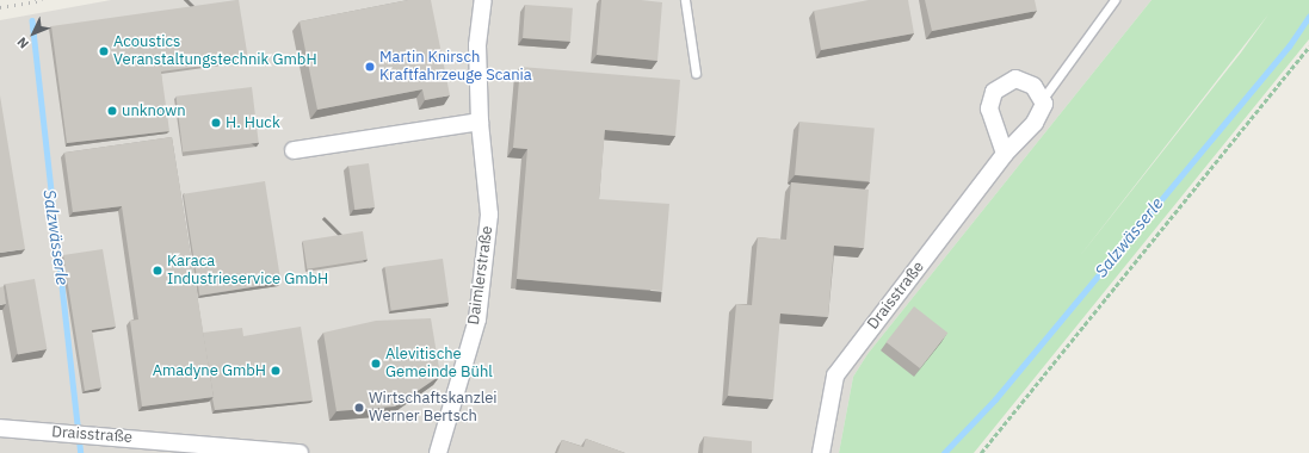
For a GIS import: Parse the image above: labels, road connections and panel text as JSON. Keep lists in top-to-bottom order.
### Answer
{
  "streets": {
    "street": ["Daimlerstraße", "Draisstraße"]
  },
  "water": ["Salzwässerle"],
  "places": [
    "Acoustics Veranstaltungstechnik GmbH",
    "Martin Knirsch Kraftfahrzeuge Scania",
    "unknown",
    "H. Huck",
    "Karaca Industrieservice GmbH",
    "Alevitische Gemeinde Bühl",
    "Amadyne GmbH",
    "Wirtschaftskanzlei Werner Bertsch"
  ],
  "north": "bottom left"
}
